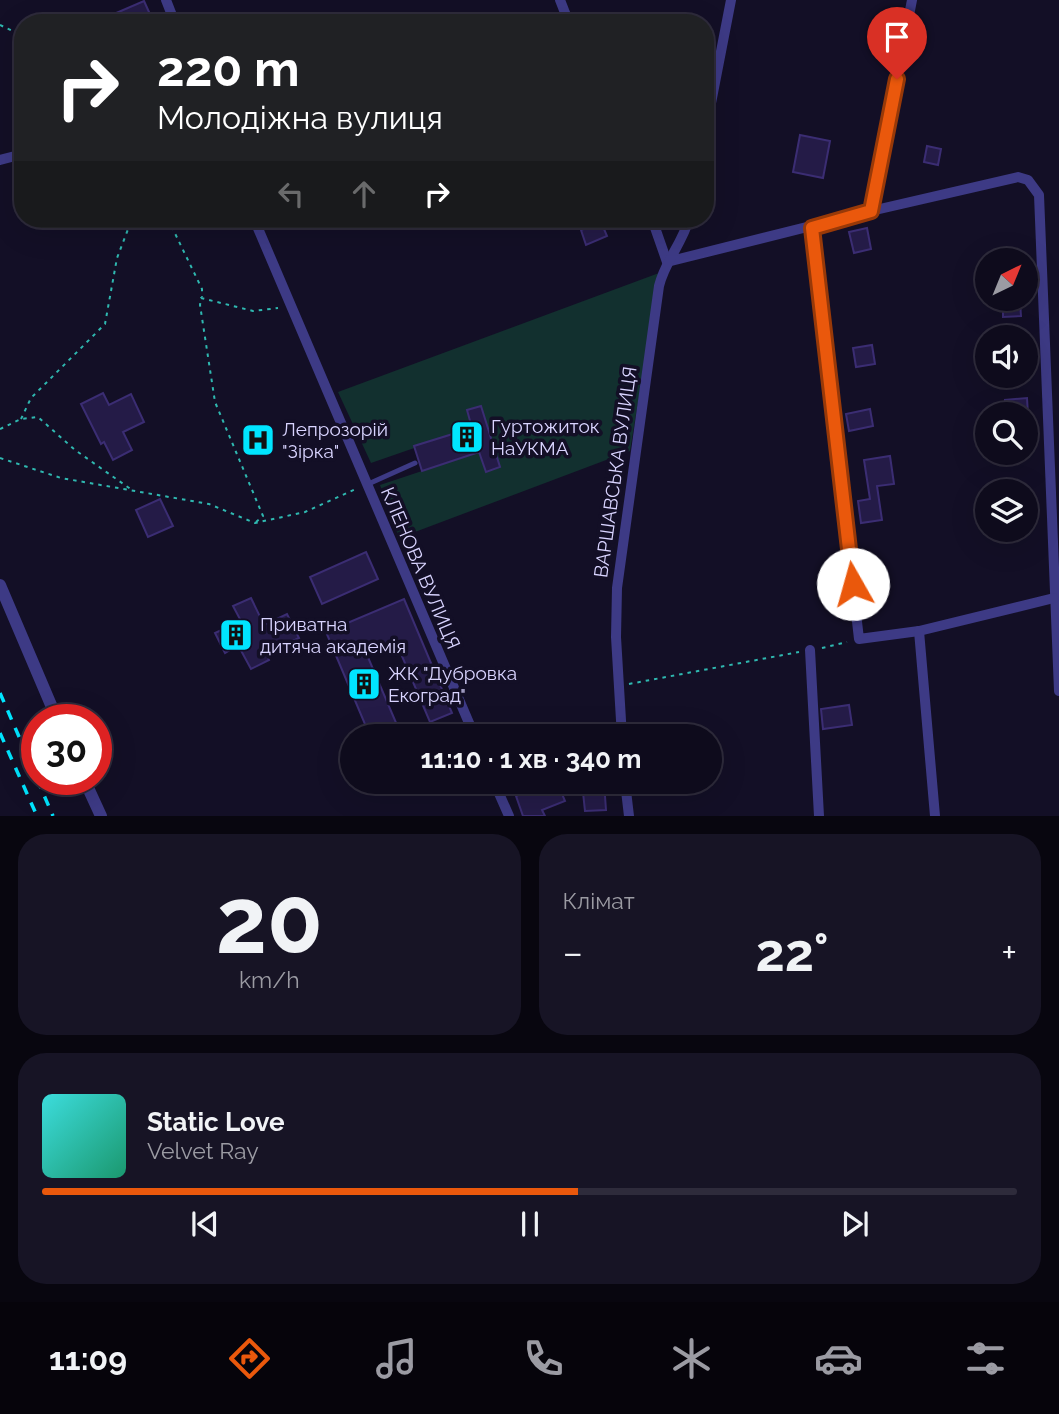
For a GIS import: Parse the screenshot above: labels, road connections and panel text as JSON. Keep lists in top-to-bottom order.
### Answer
{
  "streets": {
    "street": ["ВАРШАВСЬКА ВУЛИЦЯ", "КЛЕНОВА ВУЛИЦЯ"]
  },
  "places": {
    "building": ["Гуртожиток НаУКМА", "Приватна дитяча академiя", "ЖК \"Дубровка Екоград\""],
    "hospital": ["Лепрозорій \"Зірка\""]
  },
  "north": "top right",
  "page": {
    "turn": ["220 m", "Молодіжна вулиця"],
    "limit": "30",
    "trip": "11:10 · 1 хв · 340 m",
    "tile": [
      ["20", "km/h"],
      "Клімат"
    ],
    "heat": ["−", "22°", "+"],
    "song": ["Static Love", "Velvet Ray"],
    "tabs": "11:09"
  }
}
